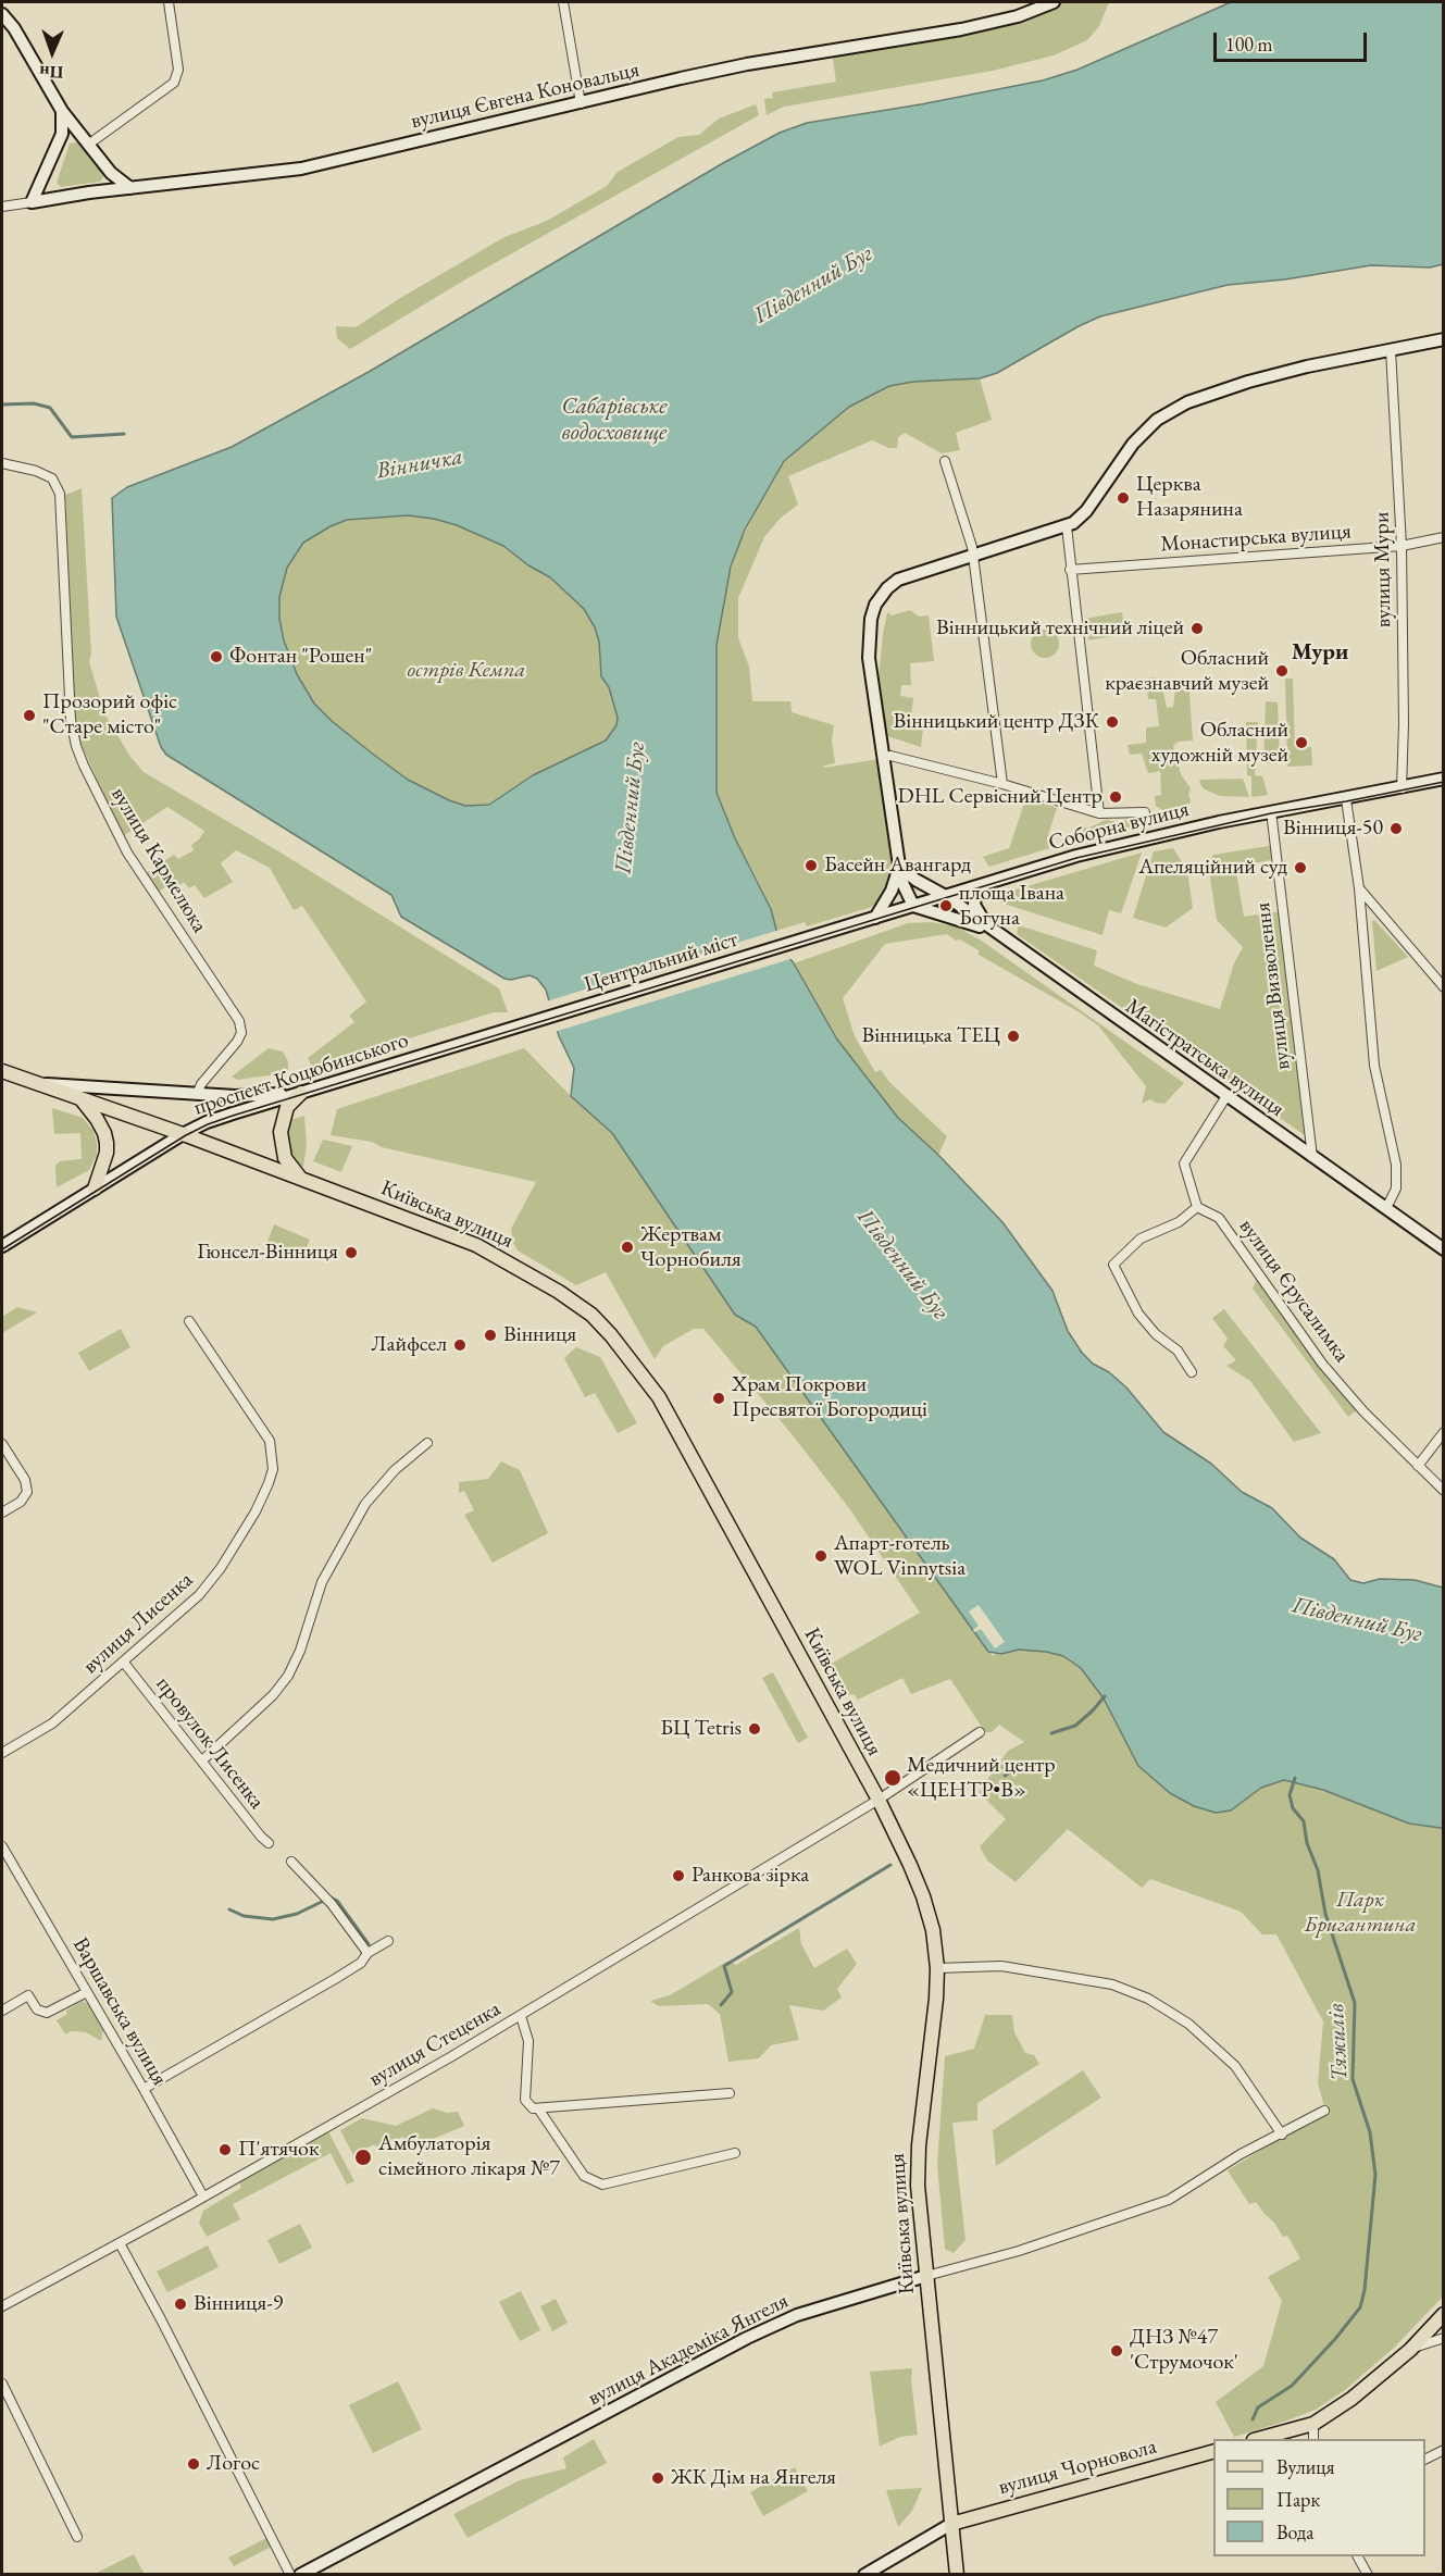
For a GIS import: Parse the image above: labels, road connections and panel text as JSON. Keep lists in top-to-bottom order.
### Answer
{
  "streets": {
    "main road": ["Київська вулиця", "вулиця Чорновола"],
    "street": [
      "вулиця Євгена Коновальця",
      "Монастирська вулиця",
      "вулиця Мури",
      "Соборна вулиця",
      "вулиця Кармелюка",
      "Центральний міст",
      "вулиця Визволення",
      "Магістратська вулиця",
      "проспект Коцюбинського",
      "вулиця Єрусалимка",
      "вулиця Лисенка",
      "провулок Лисенка",
      "Варшавська вулиця",
      "вулиця Стеценка",
      "вулиця Академіка Янгеля"
    ]
  },
  "crossings": [
    ["Монастирська вулиця", "вулиця Мури"],
    ["вулиця Мури", "Соборна вулиця"],
    ["Соборна вулиця", "Центральний міст"],
    ["Соборна вулиця", "вулиця Визволення"],
    ["Соборна вулиця", "Магістратська вулиця"],
    ["Центральний міст", "проспект Коцюбинського"],
    ["вулиця Визволення", "Магістратська вулиця"],
    ["проспект Коцюбинського", "Київська вулиця"],
    ["Київська вулиця", "вулиця Стеценка"],
    ["Київська вулиця", "вулиця Академіка Янгеля"],
    ["Київська вулиця", "вулиця Чорновола"],
    ["вулиця Лисенка", "провулок Лисенка"],
    ["Варшавська вулиця", "вулиця Стеценка"]
  ],
  "districts": ["Мури"],
  "water": [
    "Південний Буг",
    "Сабарівське водосховище",
    "Вінничка",
    "Тяжилів"
  ],
  "parks": ["острів Кемпа", "Парк Бригантина"],
  "places": [
    "Церква Назарянина",
    "Вінницький технічний ліцей",
    "Фонтан \"Рошен\"",
    "Обласний краєзнавчий музей",
    "Прозорий офіс \"Старе місто\"",
    "Вінницький центр ДЗК",
    "Обласний художній музей",
    "DHL Сервісний Центр",
    "Вінниця-50",
    "Басейн Авангард",
    "Апеляційний суд",
    "площа Івана Богуна",
    "Вінницька ТЕЦ",
    "Жертвам Чорнобиля",
    "Гюнсел-Вінниця",
    "Вінниця",
    "Лайфсел",
    "Храм Покрови Пресвятої Богородиці",
    "Апарт-готель WOL Vinnytsia",
    "БЦ Tetris",
    "Медичний центр «ЦЕНТР•В»",
    "Ранкова зірка",
    "П'ятячок",
    "Амбулаторія сімейного лікаря №7",
    "Вінниця-9",
    "ДНЗ №47 'Струмочок'",
    "Логос",
    "ЖК Дім на Янгеля"
  ],
  "legend": ["Вулиця", "Парк", "Вода"],
  "scale_bar": "100 m",
  "north": "bottom"
}
